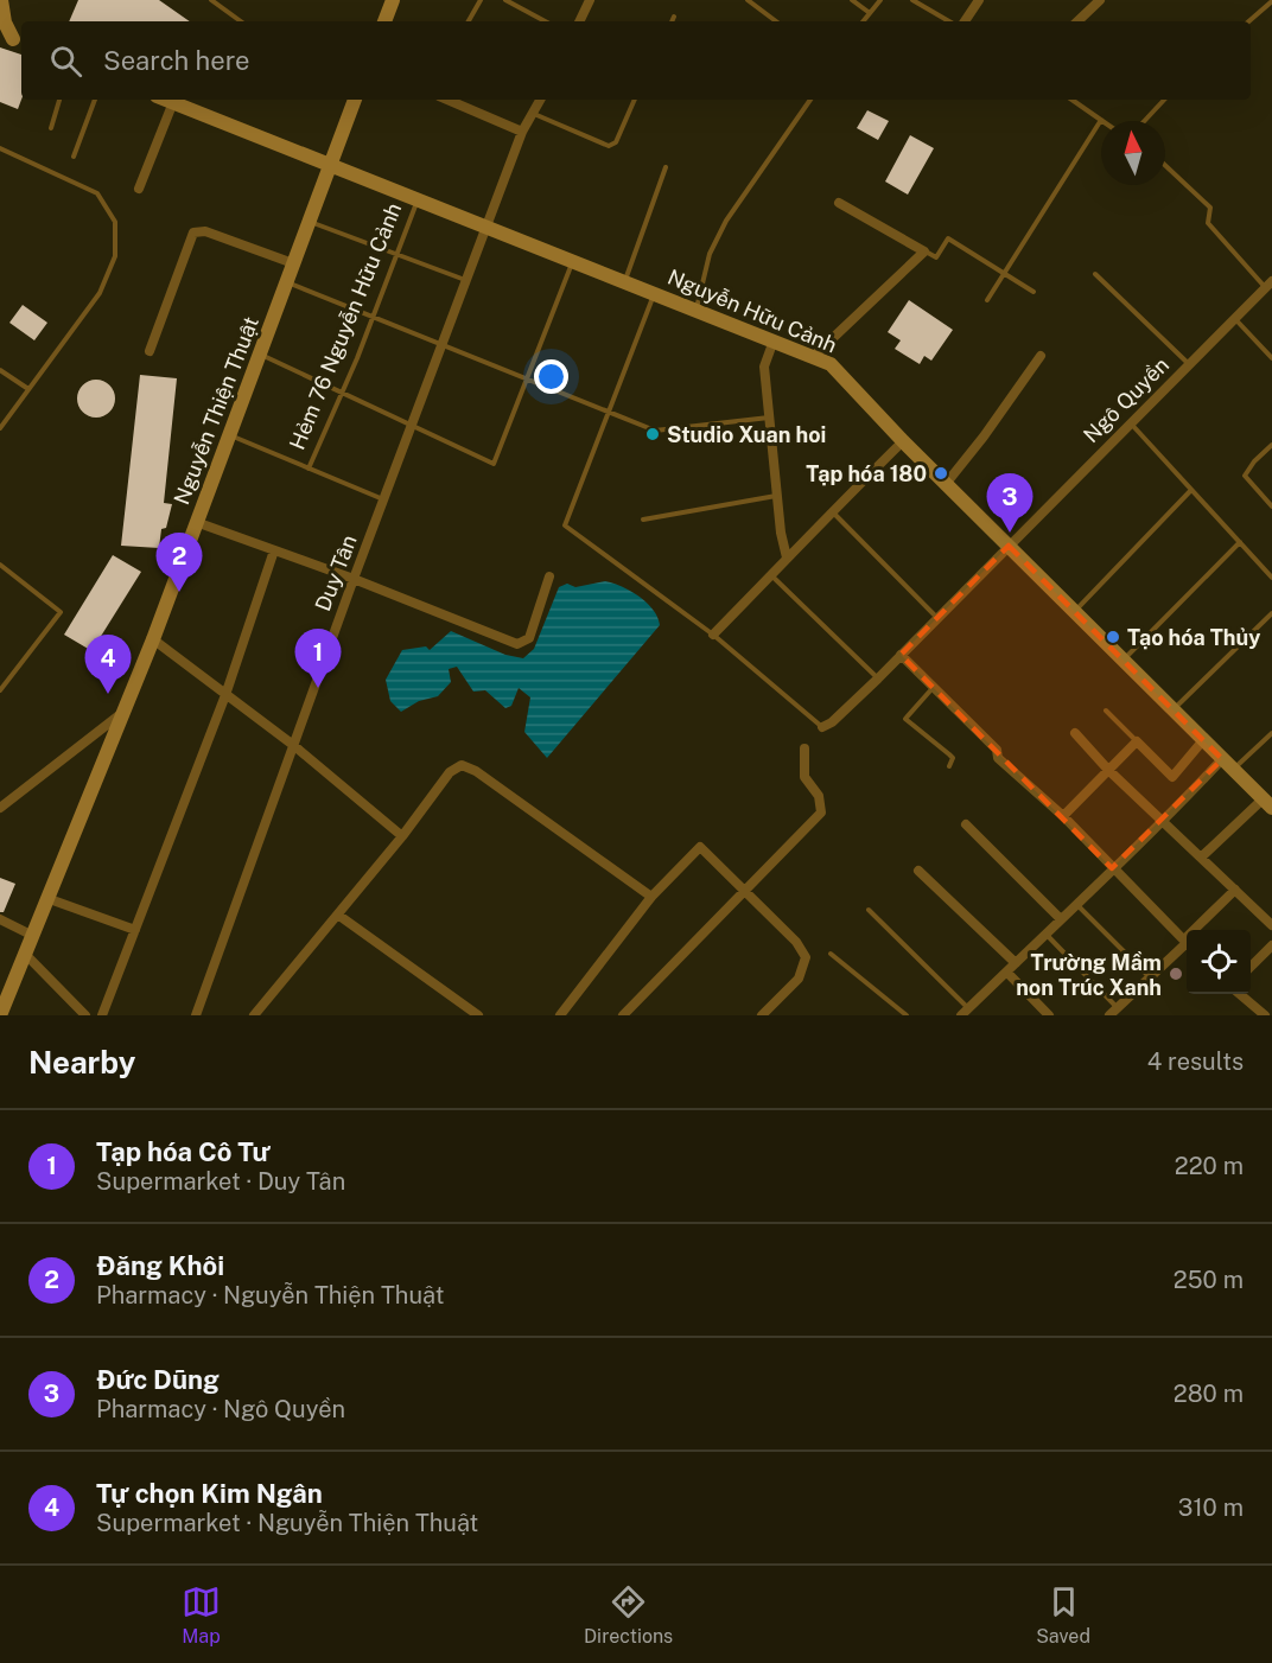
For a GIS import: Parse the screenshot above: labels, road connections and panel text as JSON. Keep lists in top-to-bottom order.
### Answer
{
  "streets": {
    "street": [
      "Nguyễn Hữu Cảnh",
      "Ngô Quyền",
      "Nguyễn Thiện Thuật",
      "Duy Tân"
    ],
    "lane": ["Hẻm 76 Nguyễn Hữu Cảnh"]
  },
  "crossings": [
    ["Nguyễn Hữu Cảnh", "Hẻm 76 Nguyễn Hữu Cảnh"],
    ["Nguyễn Hữu Cảnh", "Ngô Quyền"],
    ["Nguyễn Hữu Cảnh", "Nguyễn Thiện Thuật"],
    ["Nguyễn Hữu Cảnh", "Duy Tân"]
  ],
  "places": [
    "Studio Xuan hoi",
    "Tạp hóa 180",
    "Tạo hóa Thủy",
    "Trường Mầm non Trúc Xanh"
  ],
  "north": "top",
  "page": {
    "search": "Search here",
    "pins": [
      "3",
      "2",
      "1",
      "4"
    ],
    "heading": ["Nearby", "4 results"],
    "list": [
      {
        "mark": "1",
        "name": "Tạp hóa Cô Tư",
        "note": "Supermarket · Duy Tân",
        "value": "220 m"
      },
      {
        "mark": "2",
        "name": "Đăng Khôi",
        "note": "Pharmacy · Nguyễn Thiện Thuật",
        "value": "250 m"
      },
      {
        "mark": "3",
        "name": "Đức Dũng",
        "note": "Pharmacy · Ngô Quyền",
        "value": "280 m"
      },
      {
        "mark": "4",
        "name": "Tự chọn Kim Ngân",
        "note": "Supermarket · Nguyễn Thiện Thuật",
        "value": "310 m"
      }
    ],
    "nav": ["Map", "Directions", "Saved"]
  }
}
